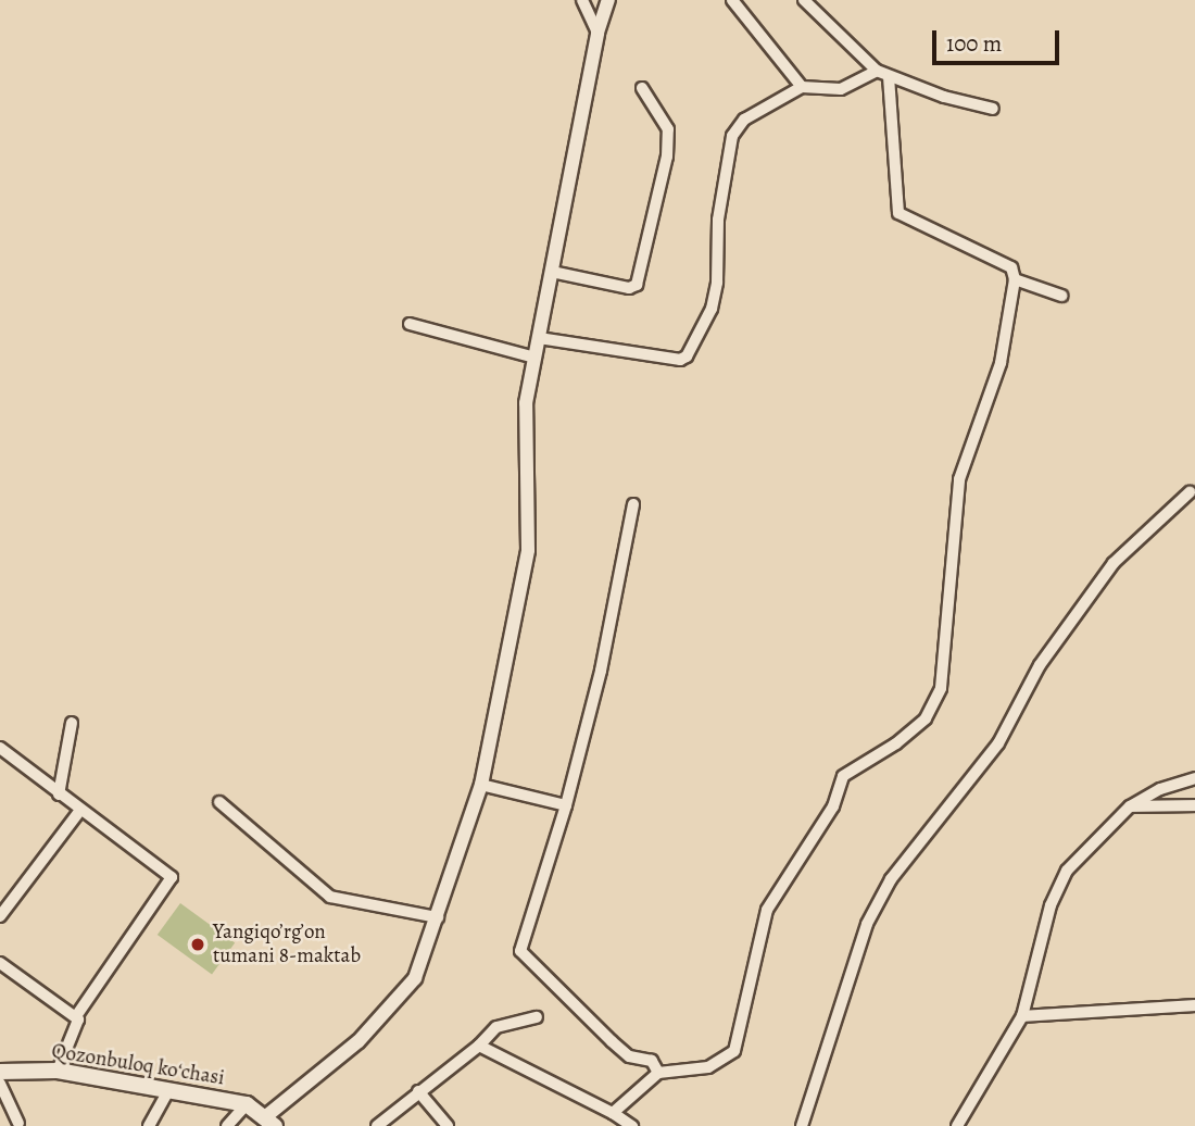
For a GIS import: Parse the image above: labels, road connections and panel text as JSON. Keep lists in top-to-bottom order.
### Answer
{
  "streets": {
    "main road": ["Qozonbuloq koʻchasi"]
  },
  "places": ["Yangiqo’rg’on tumani 8-maktab"],
  "scale_bar": "100 m"
}
